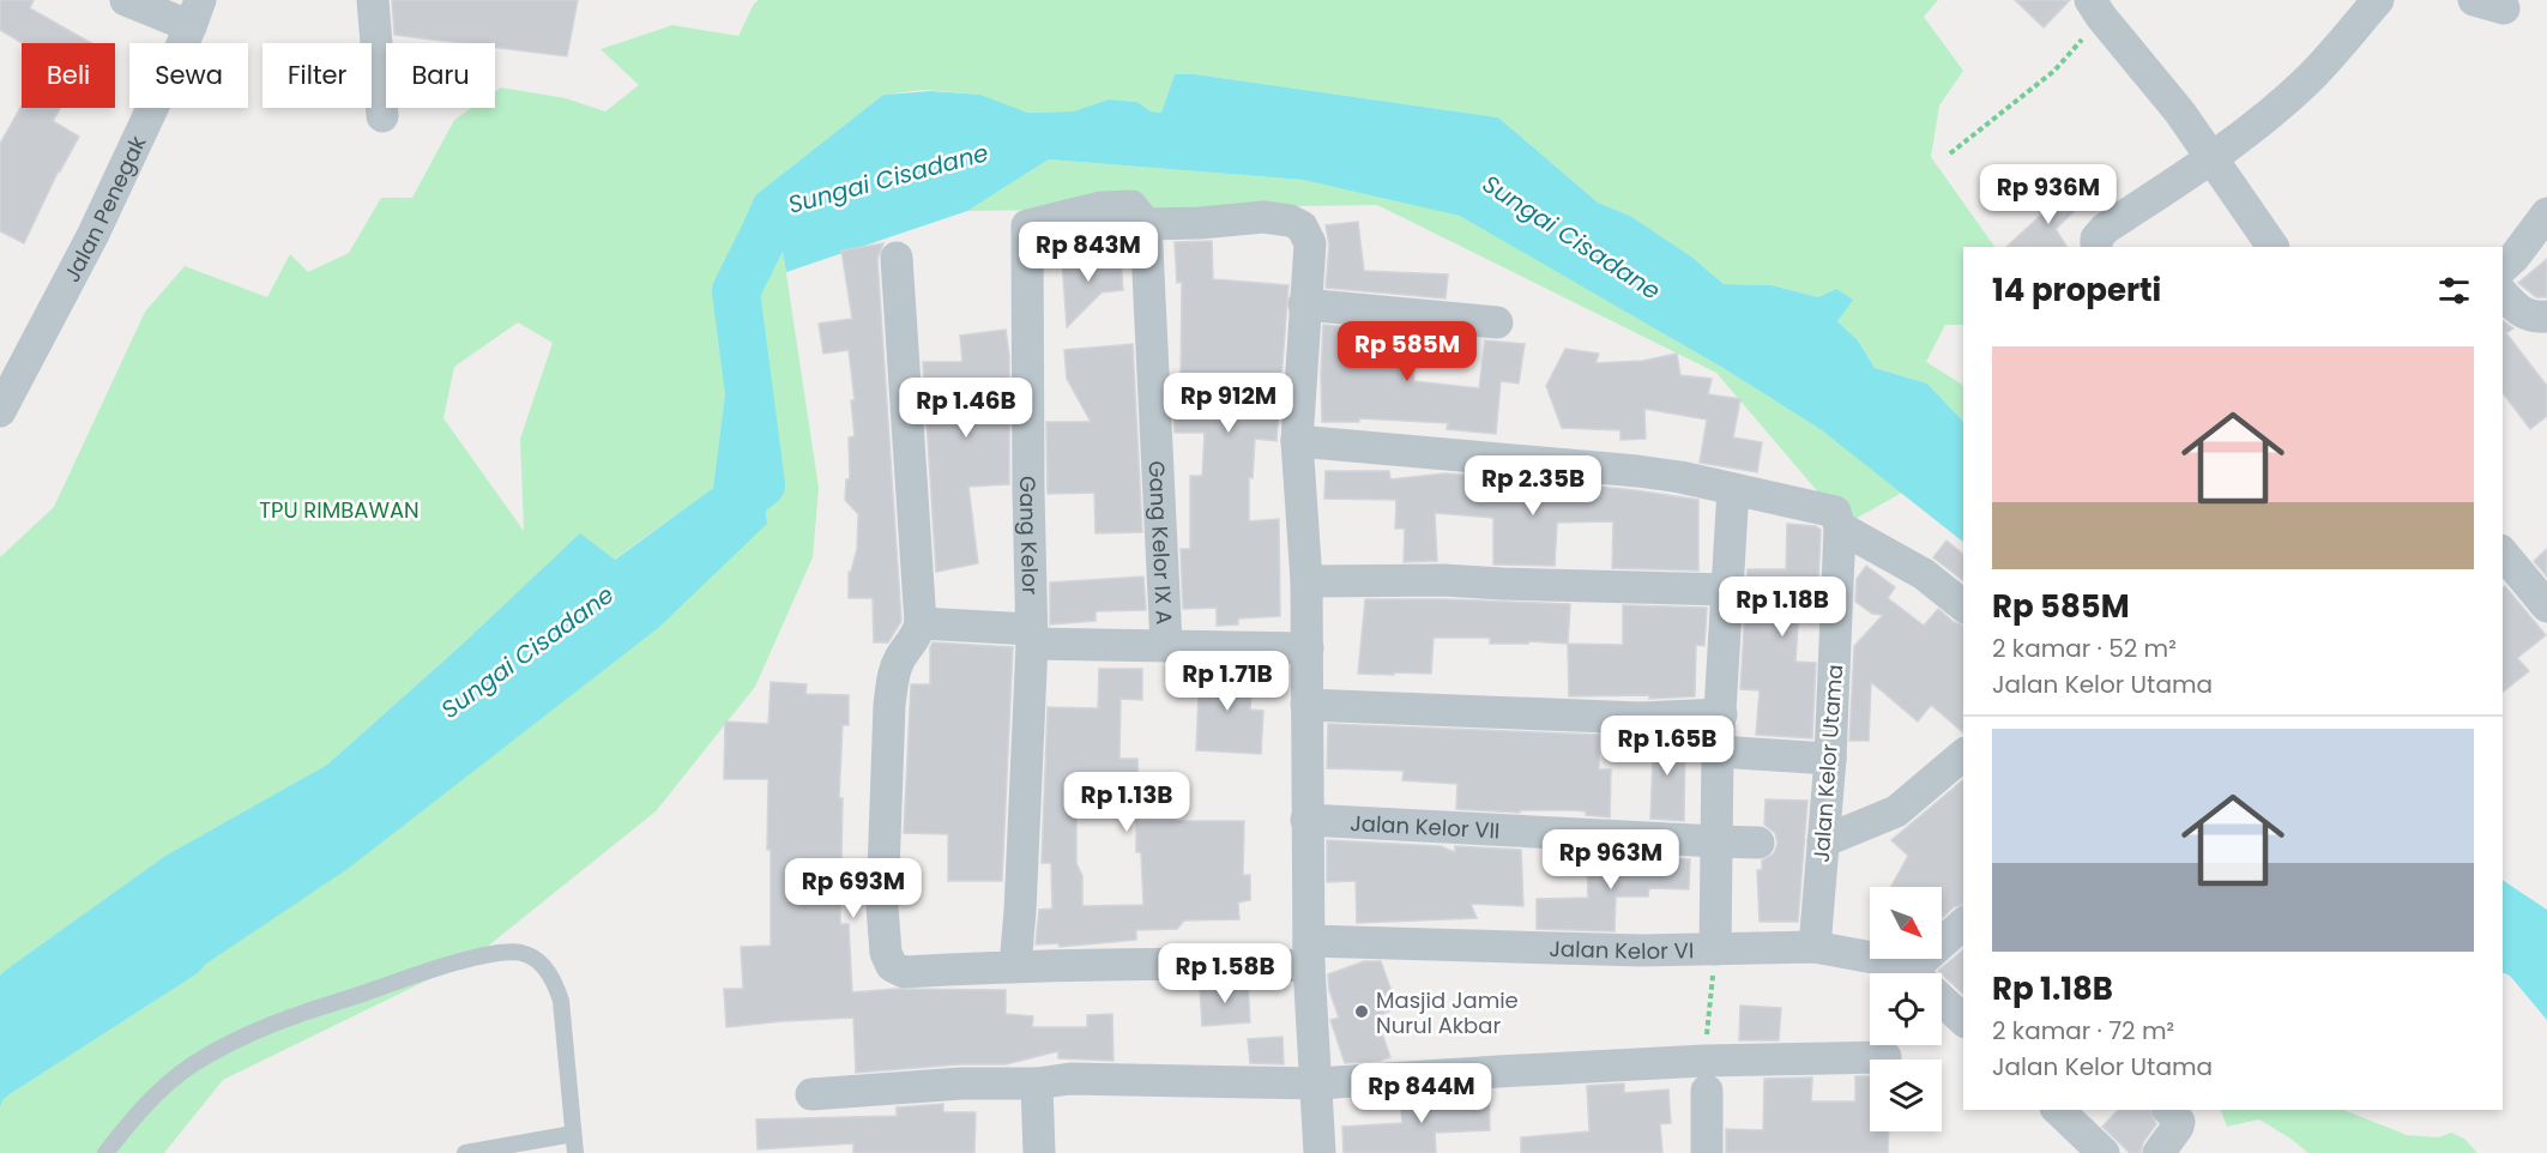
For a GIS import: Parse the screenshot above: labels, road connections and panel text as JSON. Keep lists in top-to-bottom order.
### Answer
{
  "streets": {
    "street": [
      "Jalan Penegak",
      "Gang Kelor",
      "Gang Kelor IX A",
      "Jalan Kelor Utama",
      "Jalan Kelor VII",
      "Jalan Kelor VI"
    ]
  },
  "crossings": [
    ["Gang Kelor", "Gang Kelor IX A"],
    ["Jalan Kelor Utama", "Jalan Kelor VI"]
  ],
  "water": ["Sungai Cisadane"],
  "parks": ["TPU RIMBAWAN"],
  "places": ["Masjid Jamie Nurul Akbar"],
  "north": "bottom right",
  "page": {
    "chip": [
      "Beli",
      "Sewa",
      "Filter",
      "Baru"
    ],
    "price": [
      "Rp 936M",
      "Rp 843M",
      "Rp 585M",
      "Rp 912M",
      "Rp 1.46B",
      "Rp 2.35B",
      "Rp 1.18B",
      "Rp 1.71B",
      "Rp 1.65B",
      "Rp 1.13B",
      "Rp 963M",
      "Rp 693M",
      "Rp 1.58B",
      "Rp 844M"
    ],
    "heading": "14 properti",
    "list": [
      {
        "name": "Rp 585M",
        "note": "2 kamar · 52 m² · Jalan Kelor Utama"
      },
      {
        "name": "Rp 1.18B",
        "note": "2 kamar · 72 m² · Jalan Kelor Utama"
      }
    ]
  }
}
